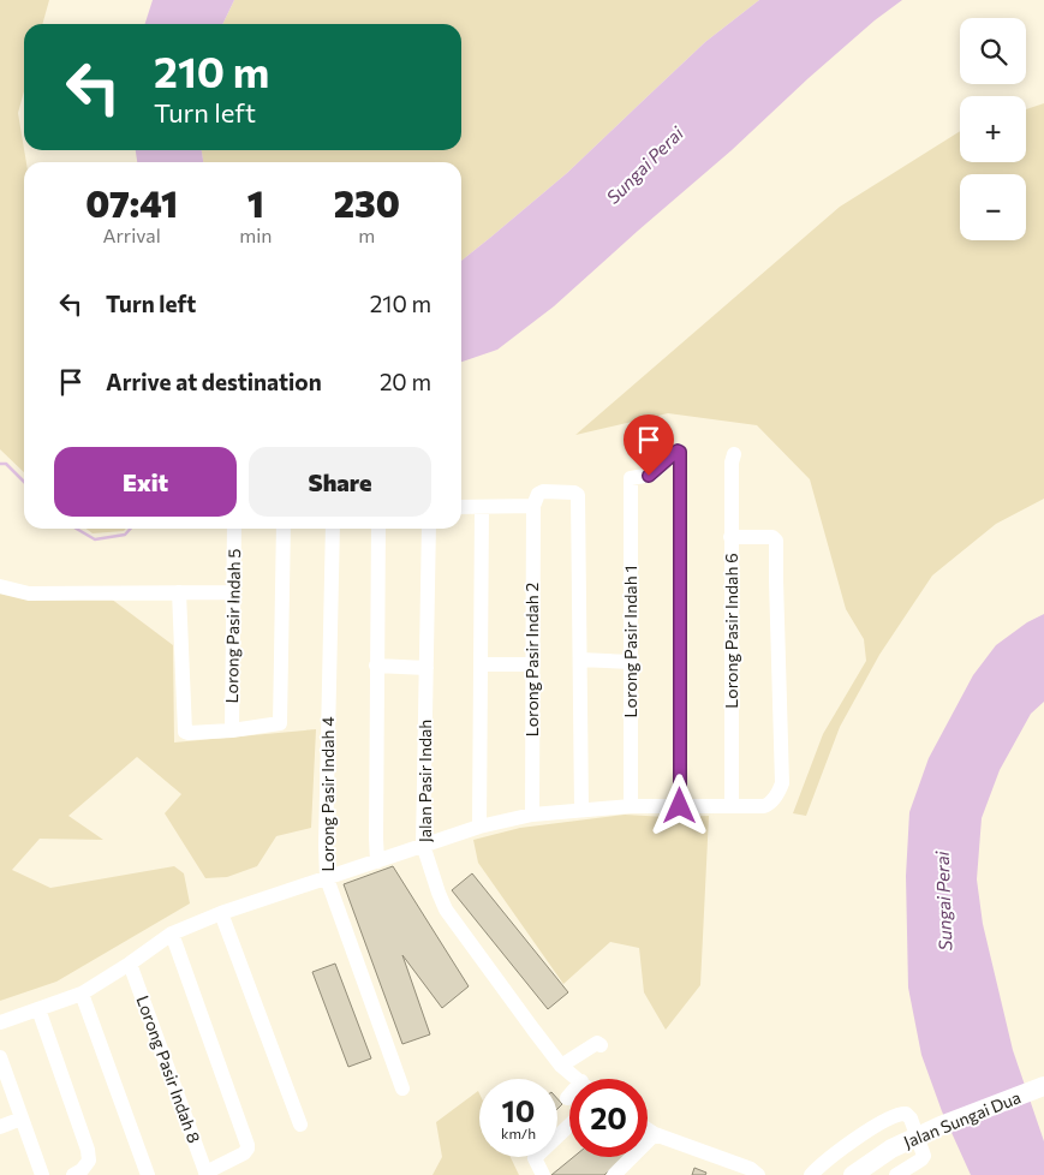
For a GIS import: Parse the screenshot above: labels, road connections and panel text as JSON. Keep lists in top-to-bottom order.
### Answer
{
  "streets": {
    "main road": ["Jalan Sungai Dua"],
    "street": [
      "Lorong Pasir Indah 5",
      "Lorong Pasir Indah 6",
      "Lorong Pasir Indah 1",
      "Lorong Pasir Indah 2",
      "Jalan Pasir Indah",
      "Lorong Pasir Indah 4",
      "Lorong Pasir Indah 8"
    ]
  },
  "water": ["Sungai Perai"],
  "page": {
    "map_buttons": ["+", "−"],
    "turn": ["210 m", "Turn left"],
    "eta": [
      "07:41",
      "Arrival",
      "1",
      "min",
      "230",
      "m"
    ],
    "list": [
      {
        "name": "Turn left",
        "value": "210 m"
      },
      {
        "name": "Arrive at destination",
        "value": "20 m"
      }
    ],
    "buttons": ["Exit", "Share"],
    "speed": "10 km/h",
    "limit": "20"
  }
}
